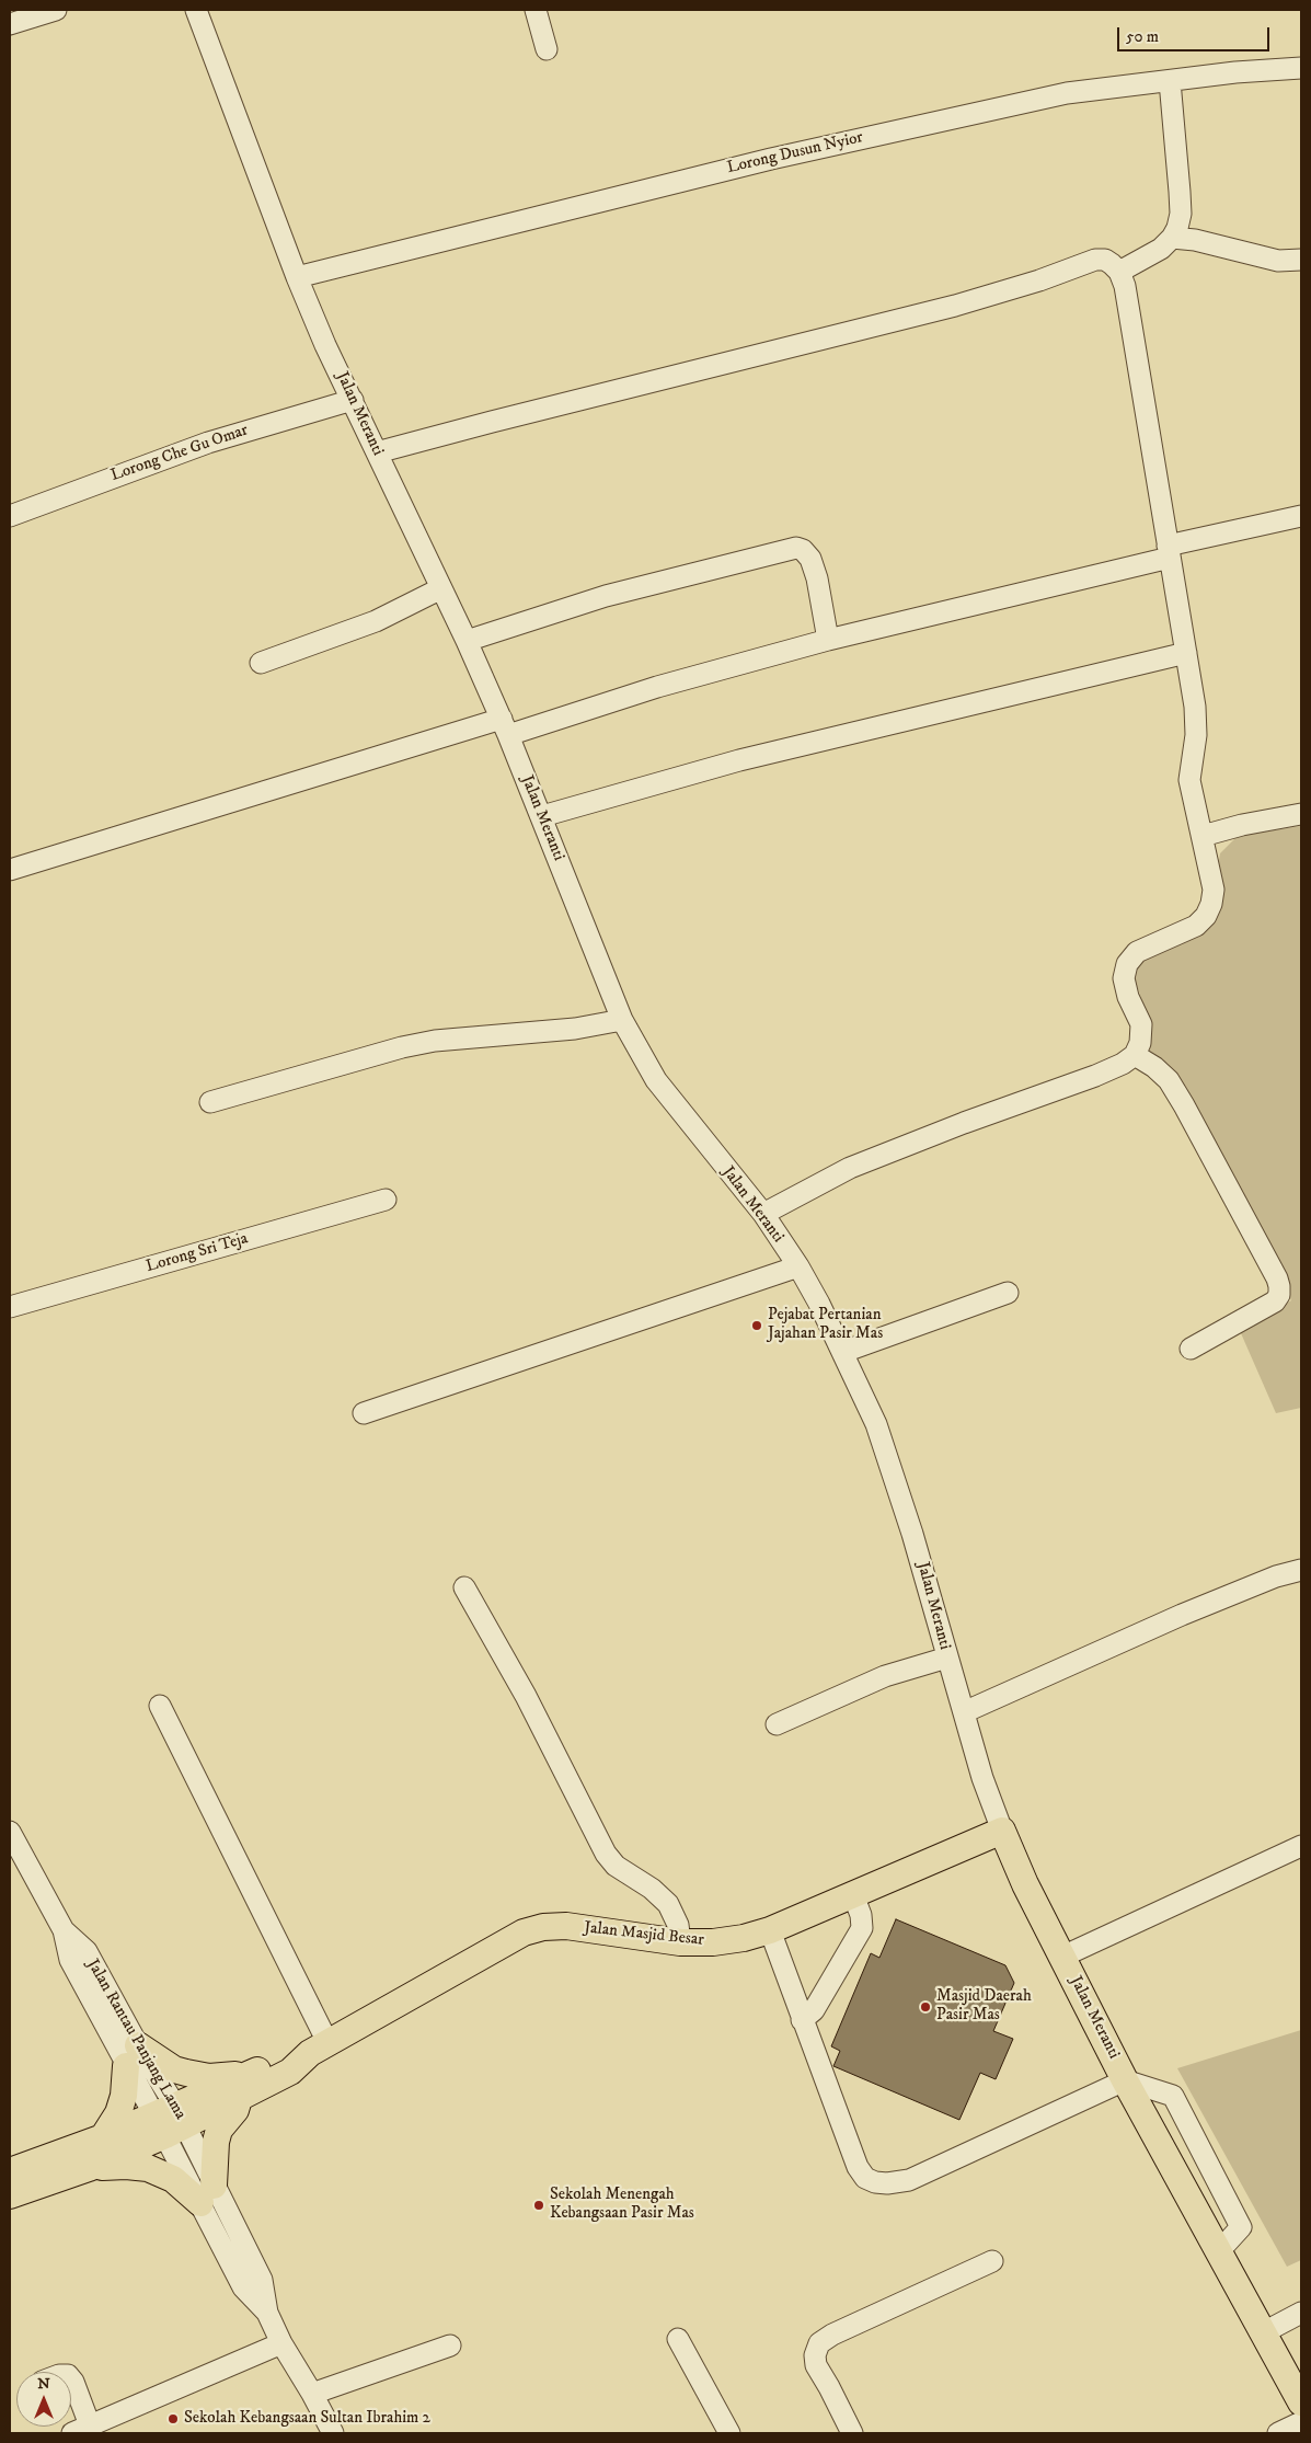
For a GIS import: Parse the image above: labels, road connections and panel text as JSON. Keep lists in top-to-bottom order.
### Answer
{
  "streets": {
    "main road": ["Jalan Meranti", "Jalan Masjid Besar"],
    "street": [
      "Lorong Dusun Nyior",
      "Lorong Che Gu Omar",
      "Lorong Sri Teja",
      "Jalan Rantau Panjang Lama"
    ]
  },
  "crossings": [
    ["Lorong Dusun Nyior", "Jalan Meranti"],
    ["Jalan Meranti", "Lorong Che Gu Omar"],
    ["Jalan Meranti", "Jalan Masjid Besar"]
  ],
  "places": [
    "Pejabat Pertanian Jajahan Pasir Mas",
    "Masjid Daerah Pasir Mas",
    "Sekolah Menengah Kebangsaan Pasir Mas",
    "Sekolah Kebangsaan Sultan Ibrahim 2"
  ],
  "scale_bar": "50 m",
  "north": "top"
}
